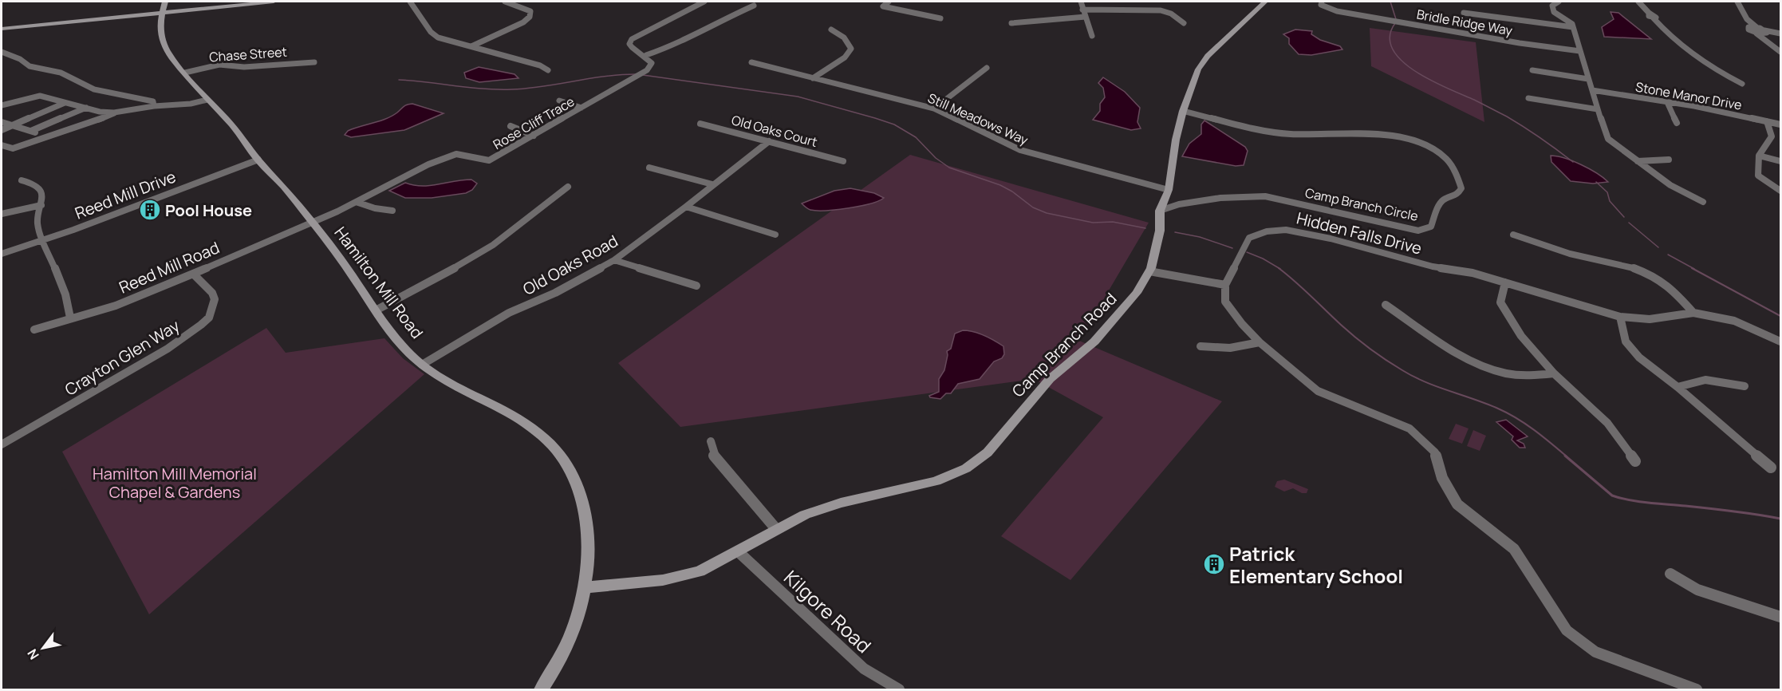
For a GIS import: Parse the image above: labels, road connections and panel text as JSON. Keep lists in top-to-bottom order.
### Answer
{
  "streets": {
    "street": [
      "Bridle Ridge Way",
      "Chase Street",
      "Stone Manor Drive",
      "Still Meadows Way",
      "Rose Cliff Trace",
      "Old Oaks Court",
      "Reed Mill Drive",
      "Camp Branch Circle",
      "Hidden Falls Drive",
      "Old Oaks Road",
      "Reed Mill Road",
      "Hamilton Mill Road",
      "Camp Branch Road",
      "Crayton Glen Way",
      "Kilgore Road"
    ]
  },
  "crossings": [
    ["Chase Street", "Hamilton Mill Road"],
    ["Still Meadows Way", "Camp Branch Road"],
    ["Rose Cliff Trace", "Reed Mill Road"],
    ["Rose Cliff Trace", "Hamilton Mill Road"],
    ["Old Oaks Court", "Old Oaks Road"],
    ["Reed Mill Drive", "Hamilton Mill Road"],
    ["Camp Branch Circle", "Camp Branch Road"],
    ["Old Oaks Road", "Hamilton Mill Road"],
    ["Reed Mill Road", "Hamilton Mill Road"],
    ["Reed Mill Road", "Crayton Glen Way"],
    ["Hamilton Mill Road", "Camp Branch Road"],
    ["Camp Branch Road", "Kilgore Road"]
  ],
  "parks": ["Hamilton Mill Memorial Chapel & Gardens"],
  "places": {
    "building": ["Pool House", "Patrick Elementary School"]
  },
  "north": "bottom left"
}
